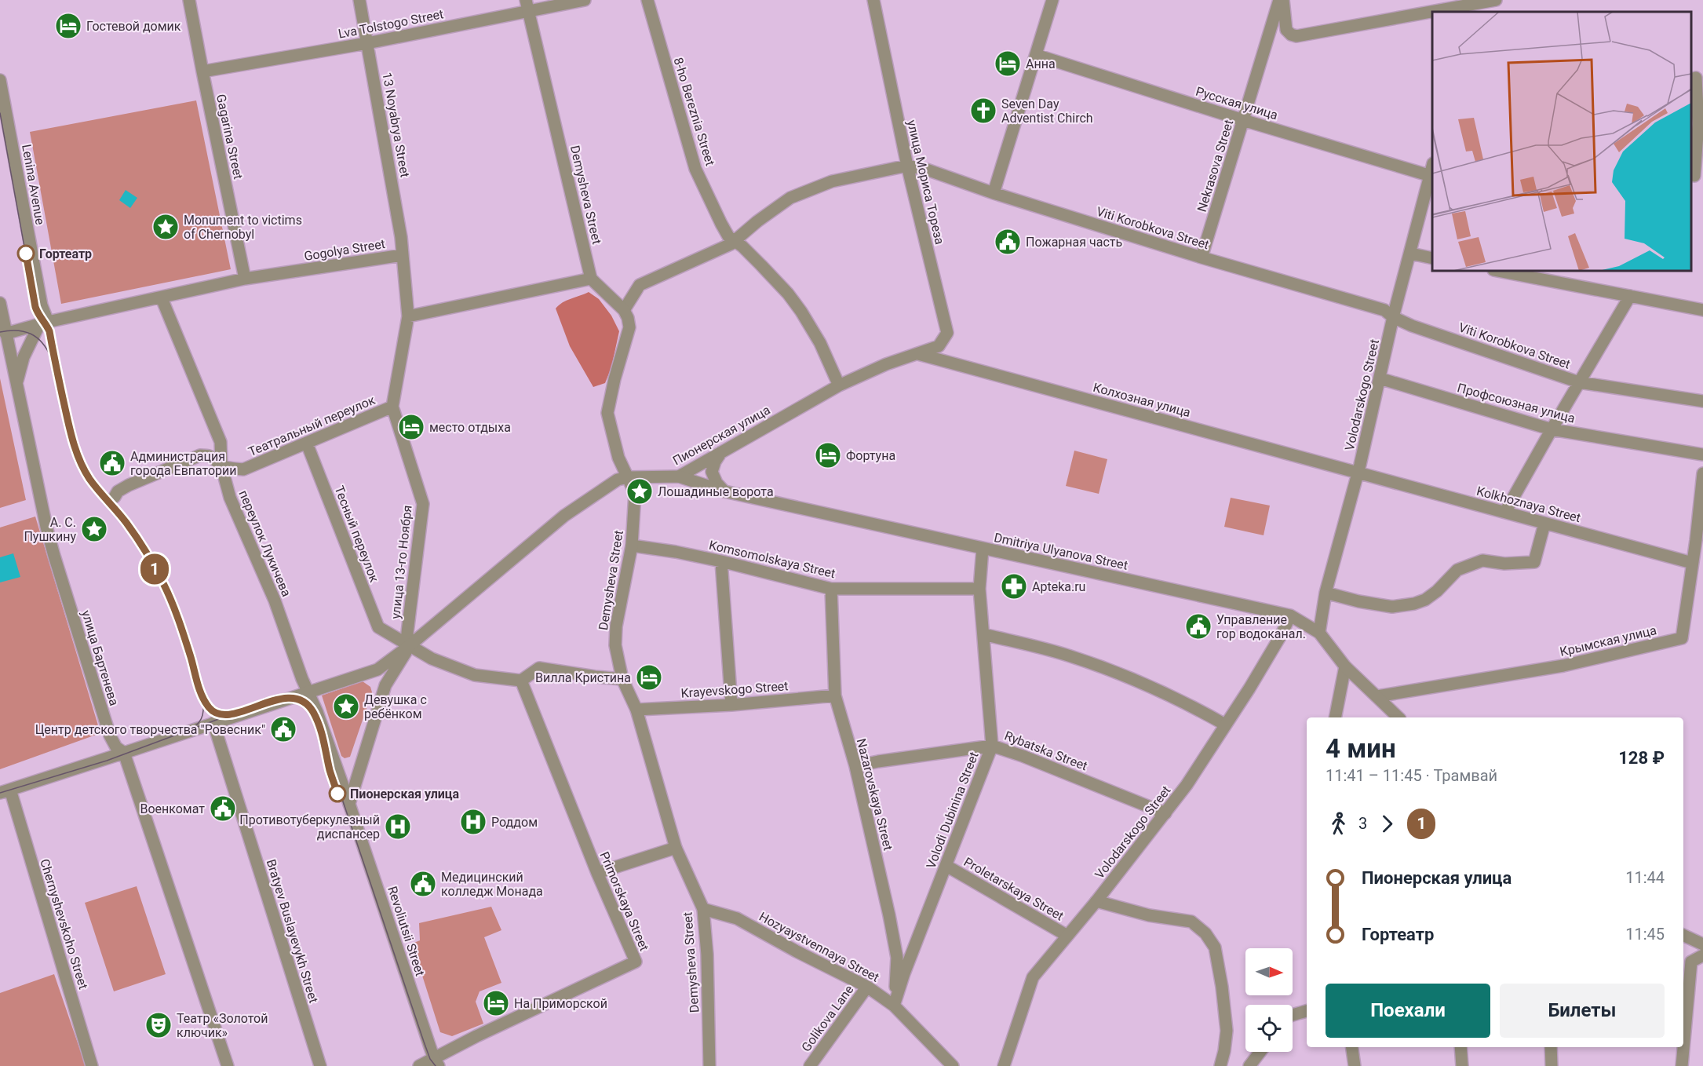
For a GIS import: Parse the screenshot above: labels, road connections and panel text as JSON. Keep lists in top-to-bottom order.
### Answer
{
  "streets": {
    "street": [
      "Lva Tolstogo Street",
      "Русская улица",
      "8-ho Bereznia Street",
      "13 Noyabrya Street",
      "Gagarina Street",
      "Nekrasova Street",
      "улица Мориса Тореза",
      "Lenina Avenue",
      "Demysheva Street",
      "Viti Korobkova Street",
      "Gogolya Street",
      "Volodarskogo Street",
      "Колхозная улица",
      "Профсоюзная улица",
      "Театральный переулок",
      "Пионерская улица",
      "Kolkhoznaya Street",
      "Тесный переулок",
      "переулок Лукичева",
      "Dmitriya Ulyanova Street",
      "Komsomolskaya Street",
      "улица 13-го Ноября",
      "Крымская улица",
      "улица Бартенева",
      "Krayevskogo Street",
      "Rybatska Street",
      "Nazarovskaya Street",
      "Volodi Dubinina Street",
      "Proletarskaya Street",
      "Primorskaya Street",
      "Chernyshevskoho Street",
      "Bratyev Buslayevykh Street",
      "Revoliutsii Street",
      "Hozyaystvennaya Street",
      "Golikova Lane"
    ]
  },
  "crossings": [
    ["Lva Tolstogo Street", "13 Noyabrya Street"],
    ["Lva Tolstogo Street", "Gagarina Street"],
    ["Lva Tolstogo Street", "Demysheva Street"],
    ["Русская улица", "Nekrasova Street"],
    ["Русская улица", "Volodarskogo Street"],
    ["8-ho Bereznia Street", "Viti Korobkova Street"],
    ["8-ho Bereznia Street", "Пионерская улица"],
    ["13 Noyabrya Street", "Gogolya Street"],
    ["Gagarina Street", "Gogolya Street"],
    ["Nekrasova Street", "Viti Korobkova Street"],
    ["улица Мориса Тореза", "Viti Korobkova Street"],
    ["улица Мориса Тореза", "Колхозная улица"],
    ["улица Мориса Тореза", "Пионерская улица"],
    ["Lenina Avenue", "Gogolya Street"],
    ["Demysheva Street", "Viti Korobkova Street"],
    ["Demysheva Street", "Пионерская улица"],
    ["Demysheva Street", "Komsomolskaya Street"],
    ["Demysheva Street", "Krayevskogo Street"],
    ["Demysheva Street", "Hozyaystvennaya Street"],
    ["Viti Korobkova Street", "Volodarskogo Street"],
    ["Gogolya Street", "переулок Лукичева"],
    ["Gogolya Street", "улица 13-го Ноября"],
    ["Gogolya Street", "улица Бартенева"],
    ["Volodarskogo Street", "Колхозная улица"],
    ["Volodarskogo Street", "Профсоюзная улица"],
    ["Volodarskogo Street", "Kolkhoznaya Street"],
    ["Volodarskogo Street", "Dmitriya Ulyanova Street"],
    ["Volodarskogo Street", "Rybatska Street"],
    ["Volodarskogo Street", "Proletarskaya Street"],
    ["Колхозная улица", "Пионерская улица"],
    ["Колхозная улица", "Kolkhoznaya Street"],
    ["Театральный переулок", "Тесный переулок"],
    ["Театральный переулок", "переулок Лукичева"],
    ["Театральный переулок", "улица 13-го Ноября"],
    ["Пионерская улица", "Тесный переулок"],
    ["Пионерская улица", "переулок Лукичева"],
    ["Пионерская улица", "Dmitriya Ulyanova Street"],
    ["Пионерская улица", "улица 13-го Ноября"],
    ["Пионерская улица", "улица Бартенева"],
    ["Пионерская улица", "Chernyshevskoho Street"],
    ["Пионерская улица", "Bratyev Buslayevykh Street"],
    ["Kolkhoznaya Street", "Крымская улица"],
    ["Тесный переулок", "улица 13-го Ноября"],
    ["переулок Лукичева", "Revoliutsii Street"],
    ["Dmitriya Ulyanova Street", "Крымская улица"],
    ["Komsomolskaya Street", "Nazarovskaya Street"],
    ["Komsomolskaya Street", "Volodi Dubinina Street"],
    ["Krayevskogo Street", "Nazarovskaya Street"],
    ["Rybatska Street", "Nazarovskaya Street"],
    ["Rybatska Street", "Volodi Dubinina Street"],
    ["Nazarovskaya Street", "Volodi Dubinina Street"],
    ["Nazarovskaya Street", "Hozyaystvennaya Street"],
    ["Volodi Dubinina Street", "Proletarskaya Street"],
    ["Volodi Dubinina Street", "Hozyaystvennaya Street"],
    ["Primorskaya Street", "Revoliutsii Street"],
    ["Hozyaystvennaya Street", "Golikova Lane"]
  ],
  "places": {
    "hotel": [
      "Гостевой домик",
      "Анна",
      "место отдыха",
      "Фортуна",
      "Вилла Кристина",
      "На Приморской"
    ],
    "church": ["Seven Day Adventist Chirch"],
    "place": [
      "Monument to victims of Chernobyl",
      "Лошадиные ворота",
      "А. С. Пушкину",
      "Девушка с ребёнком"
    ],
    "public building": [
      "Пожарная часть",
      "Администрация города Евпатории",
      "Управление гор водоканал.",
      "Центр детского творчества \"Ровесник\"",
      "Военкомат",
      "Медицинский колледж Монада"
    ],
    "other": ["Гортеатр", "Пионерская улица"],
    "pharmacy": ["Apteka.ru"],
    "hospital": ["Роддом", "Противотуберкулезный диспансер"],
    "theatre": ["Театр «Золотой ключик»"]
  },
  "lines": ["tram line 1"],
  "north": "right",
  "page": {
    "on_map": "1",
    "heading": ["4 мин", "11:41 – 11:45 · Трамвай", "128 ₽"],
    "legs": ["3", "1"],
    "list": [
      {
        "name": "Пионерская улица",
        "value": "11:44"
      },
      {
        "name": "Гортеатр",
        "value": "11:45"
      }
    ],
    "buttons": ["Поехали", "Билеты"]
  }
}
